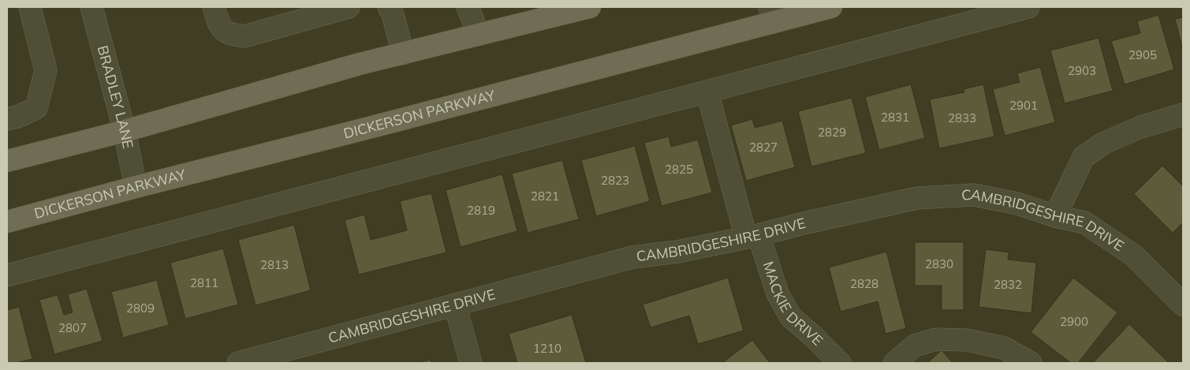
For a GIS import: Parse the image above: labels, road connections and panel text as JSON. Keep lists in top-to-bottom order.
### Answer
{
  "streets": {
    "main road": ["DICKERSON PARKWAY"],
    "street": ["BRADLEY LANE", "CAMBRIDGESHIRE DRIVE", "MACKIE DRIVE"]
  },
  "crossings": [
    ["BRADLEY LANE", "DICKERSON PARKWAY"],
    ["CAMBRIDGESHIRE DRIVE", "MACKIE DRIVE"]
  ],
  "house_numbers": [
    "2905",
    "2903",
    "2901",
    "2831",
    "2833",
    "2829",
    "2827",
    "2825",
    "2823",
    "2821",
    "2819",
    "2830",
    "2813",
    "2811",
    "2828",
    "2832",
    "2809",
    "2900",
    "2807",
    "1210"
  ]
}
